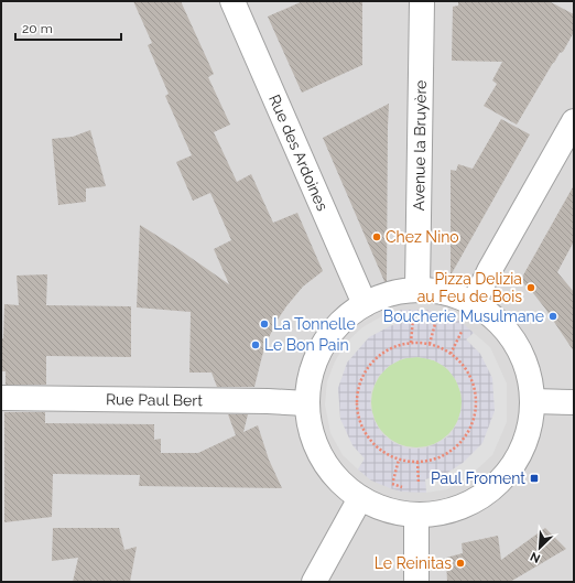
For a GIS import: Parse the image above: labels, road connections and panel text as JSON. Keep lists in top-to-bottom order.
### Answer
{
  "streets": {
    "street": ["Avenue la Bruyère", "Rue des Ardoines", "Rue Paul Bert"]
  },
  "places": {
    "other": [
      "Chez Nino",
      "Pizza Delizia au Feu de Bois",
      "Boucherie Musulmane",
      "La Tonnelle",
      "Le Bon Pain",
      "Le Reinitas"
    ],
    "transit": ["Paul Froment"]
  },
  "scale_bar": "20 m",
  "north": "bottom left"
}
